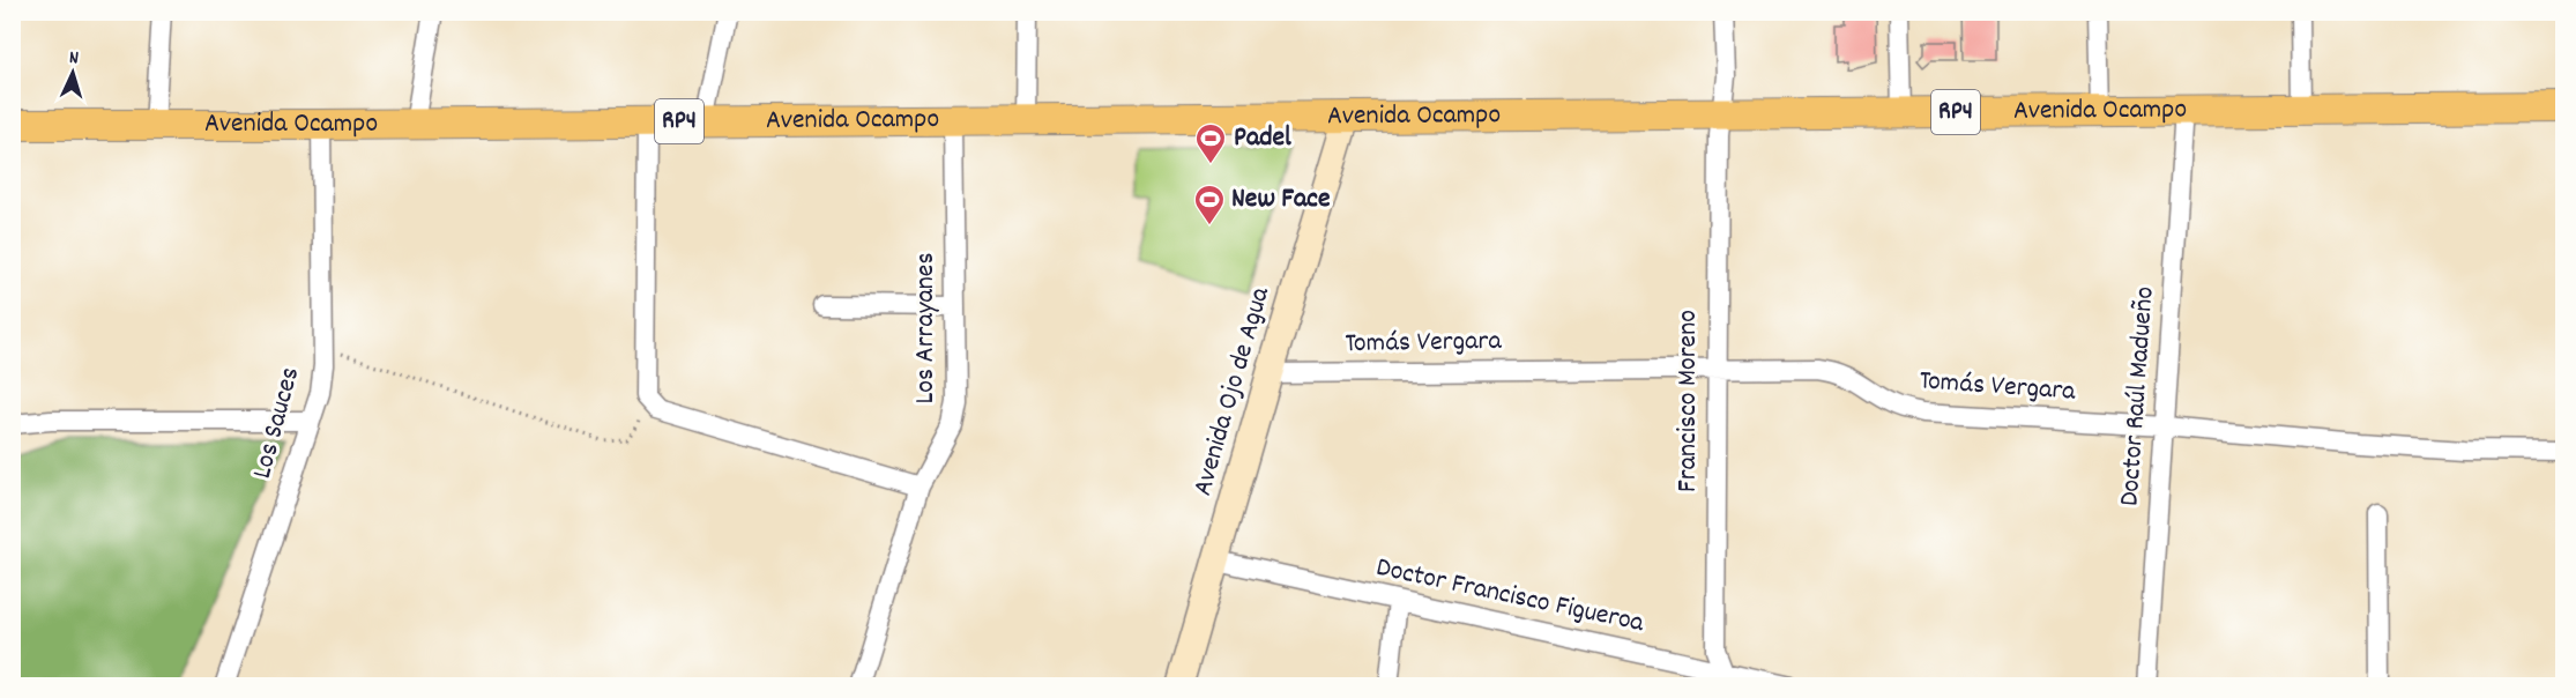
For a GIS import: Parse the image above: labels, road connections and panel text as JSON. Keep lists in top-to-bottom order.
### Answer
{
  "streets": {
    "main road": ["Avenida Ocampo", "RP4", "Avenida Ojo de Agua"],
    "street": [
      "Los Arrayanes",
      "Tomás Vergara",
      "Doctor Raúl Madueño",
      "Francisco Moreno",
      "Los Sauces",
      "Doctor Francisco Figueroa"
    ]
  },
  "crossings": [
    ["Avenida Ocampo", "Los Arrayanes"],
    ["Avenida Ocampo", "Avenida Ojo de Agua"],
    ["Avenida Ocampo", "Doctor Raúl Madueño"],
    ["Avenida Ocampo", "Francisco Moreno"],
    ["Avenida Ocampo", "Los Sauces"],
    ["Tomás Vergara", "Avenida Ojo de Agua"],
    ["Tomás Vergara", "Doctor Raúl Madueño"],
    ["Tomás Vergara", "Francisco Moreno"],
    ["Avenida Ojo de Agua", "Doctor Francisco Figueroa"],
    ["Francisco Moreno", "Doctor Francisco Figueroa"]
  ],
  "places": {
    "sports": ["Padel", "New Face"]
  },
  "north": "top"
}
